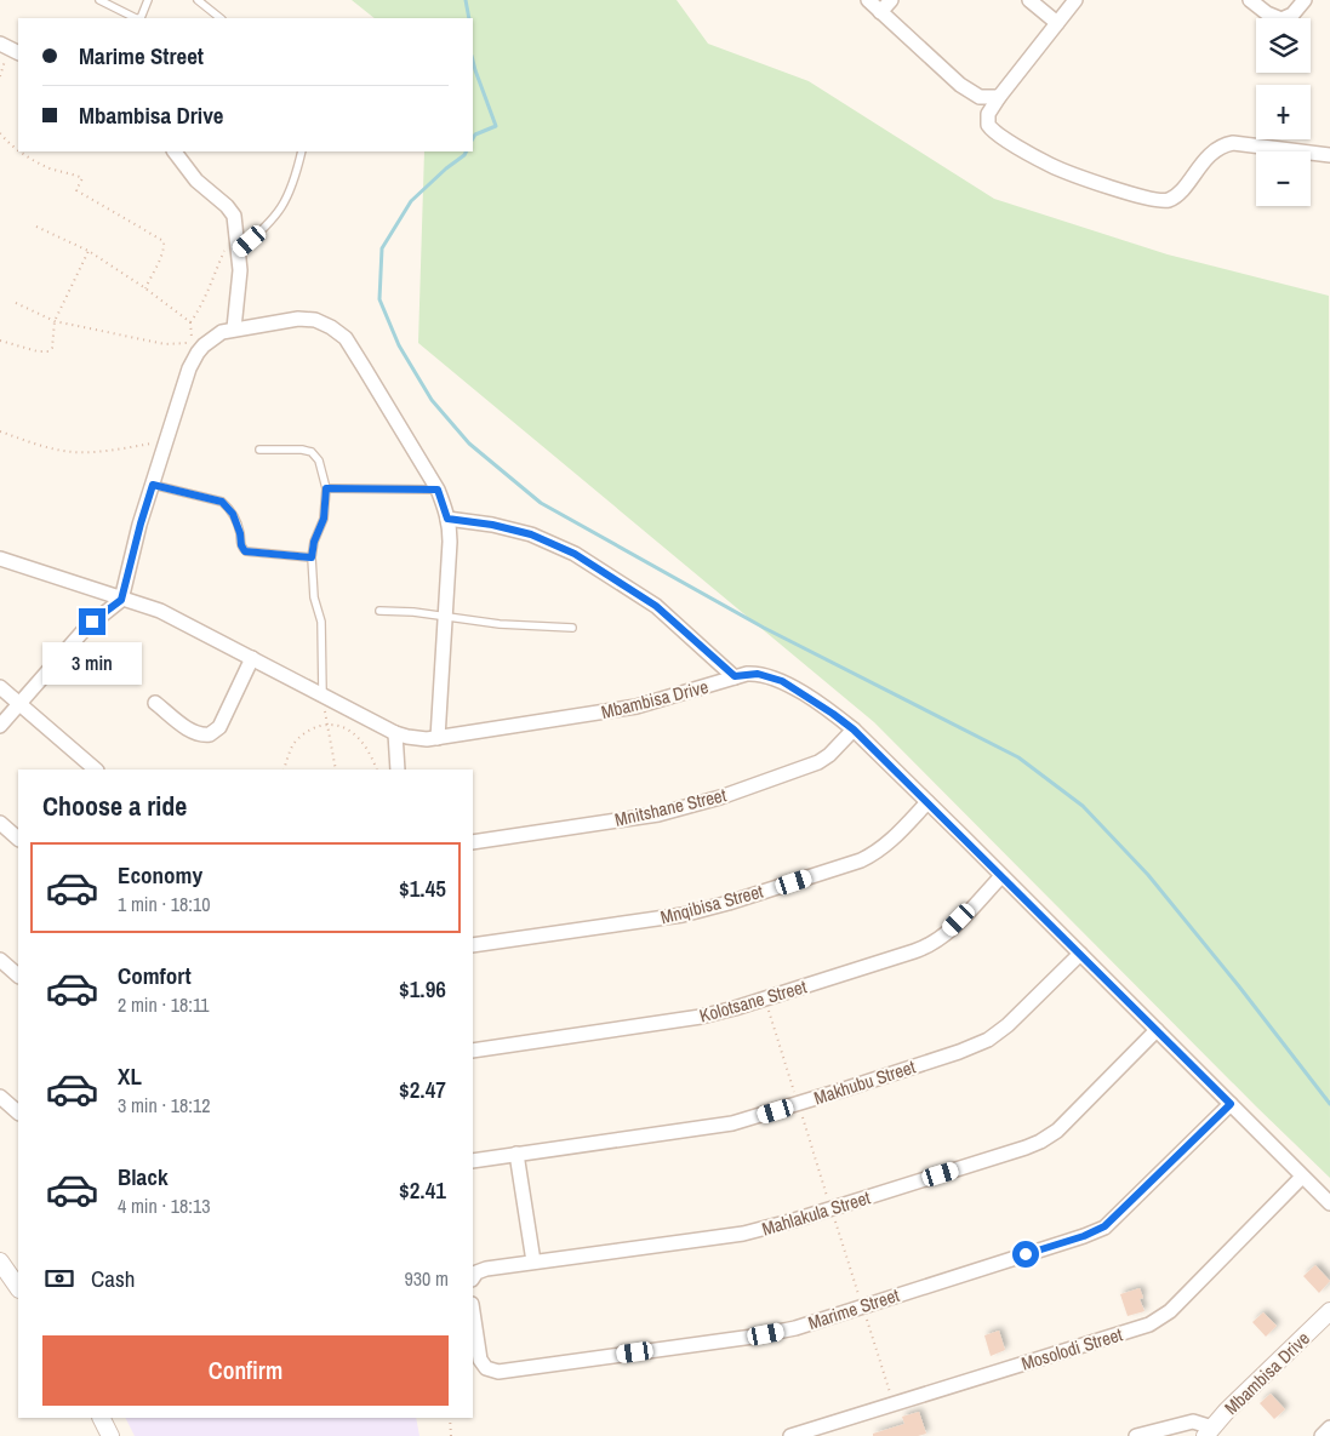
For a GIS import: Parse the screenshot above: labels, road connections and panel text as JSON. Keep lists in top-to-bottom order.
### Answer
{
  "streets": {
    "street": [
      "Mbambisa Drive",
      "Mnitshane Street",
      "Mnqibisa Street",
      "Kolotsane Street",
      "Makhubu Street",
      "Mahlakula Street",
      "Marime Street",
      "Mosolodi Street"
    ]
  },
  "crossings": [
    ["Mbambisa Drive", "Mnitshane Street"],
    ["Mbambisa Drive", "Mnqibisa Street"],
    ["Mbambisa Drive", "Kolotsane Street"],
    ["Mbambisa Drive", "Makhubu Street"],
    ["Mbambisa Drive", "Mahlakula Street"],
    ["Mbambisa Drive", "Marime Street"],
    ["Mbambisa Drive", "Mosolodi Street"]
  ],
  "page": {
    "map_buttons": ["+", "−"],
    "banner": ["Marime Street", "Mbambisa Drive"],
    "bubble": "3 min",
    "heading": "Choose a ride",
    "list": [
      {
        "name": "Economy",
        "note": "1 min · 18:10",
        "value": "$1.45"
      },
      {
        "name": "Comfort",
        "note": "2 min · 18:11",
        "value": "$1.96"
      },
      {
        "name": "XL",
        "note": "3 min · 18:12",
        "value": "$2.47"
      },
      {
        "name": "Black",
        "note": "4 min · 18:13",
        "value": "$2.41"
      }
    ],
    "pay": ["Cash", "930 m"],
    "buttons": "Confirm"
  }
}
